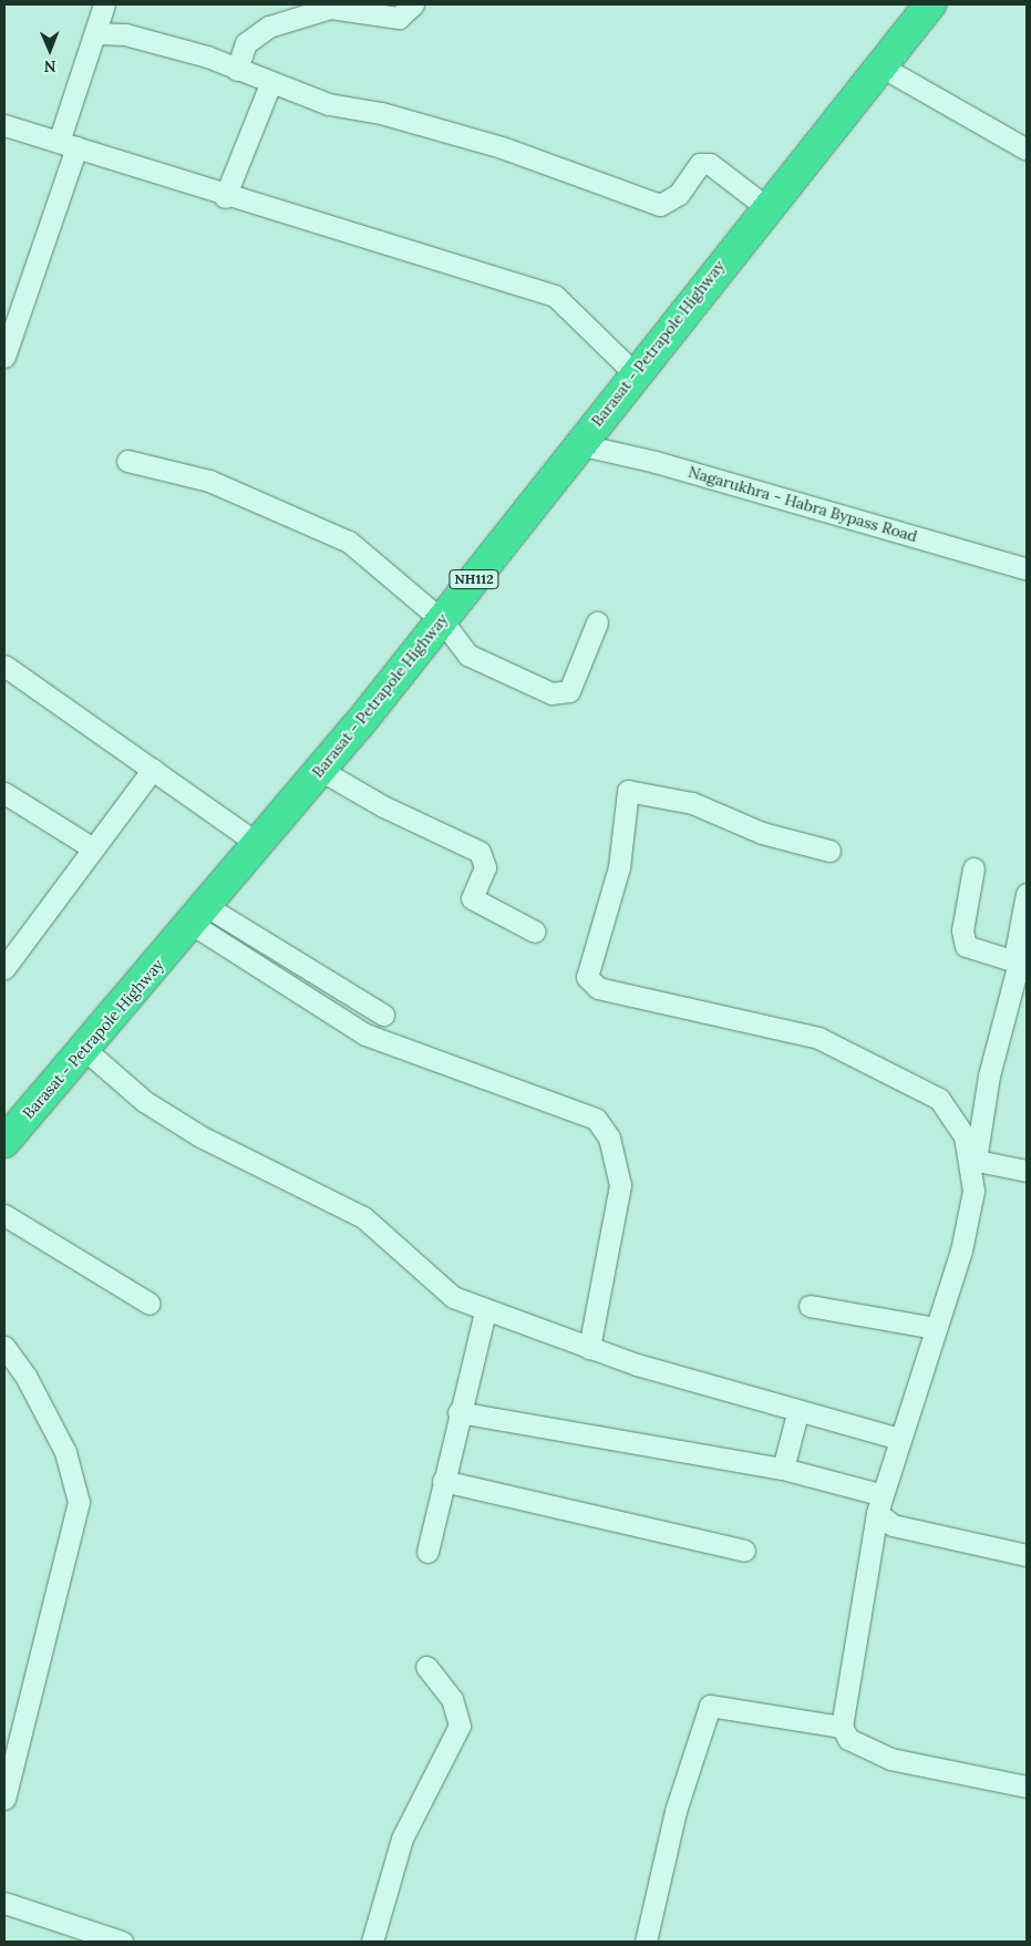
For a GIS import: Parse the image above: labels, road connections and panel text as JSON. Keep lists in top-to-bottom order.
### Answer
{
  "streets": {
    "highway": ["Barasat - Petrapole Highway", "NH112"],
    "street": ["Nagarukhra - Habra Bypass Road"]
  },
  "crossings": [
    ["Barasat - Petrapole Highway", "Nagarukhra - Habra Bypass Road"]
  ],
  "north": "bottom"
}
